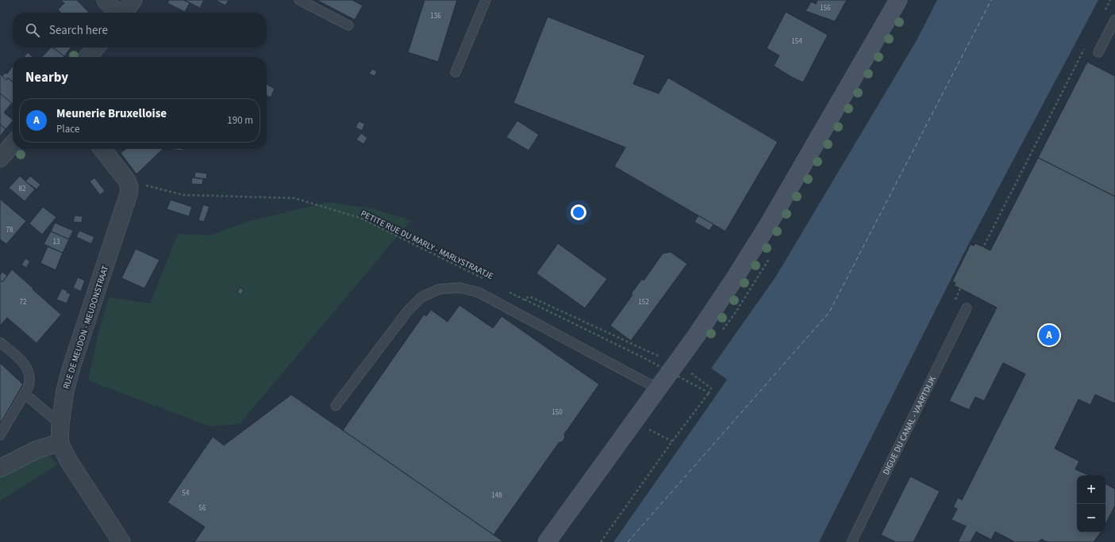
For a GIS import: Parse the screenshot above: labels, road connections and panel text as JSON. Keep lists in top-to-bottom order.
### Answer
{
  "streets": {
    "street": ["RUE DE MEUDON - MEUDONSTRAAT"],
    "lane": ["DIGUE DU CANAL - VAARTDIJK"],
    "path": ["PETITE RUE DU MARLY - MARLYSTRAATJE"]
  },
  "house_numbers": [
    "156",
    "136",
    "154",
    "82",
    "78",
    "13",
    "72",
    "152",
    "150",
    "54",
    "148",
    "56"
  ],
  "page": {
    "search": "Search here",
    "heading": "Nearby",
    "list": [
      {
        "mark": "A",
        "name": "Meunerie Bruxelloise",
        "note": "Place",
        "value": "190 m"
      }
    ],
    "pins": "A",
    "map_buttons": ["+", "−"]
  }
}
